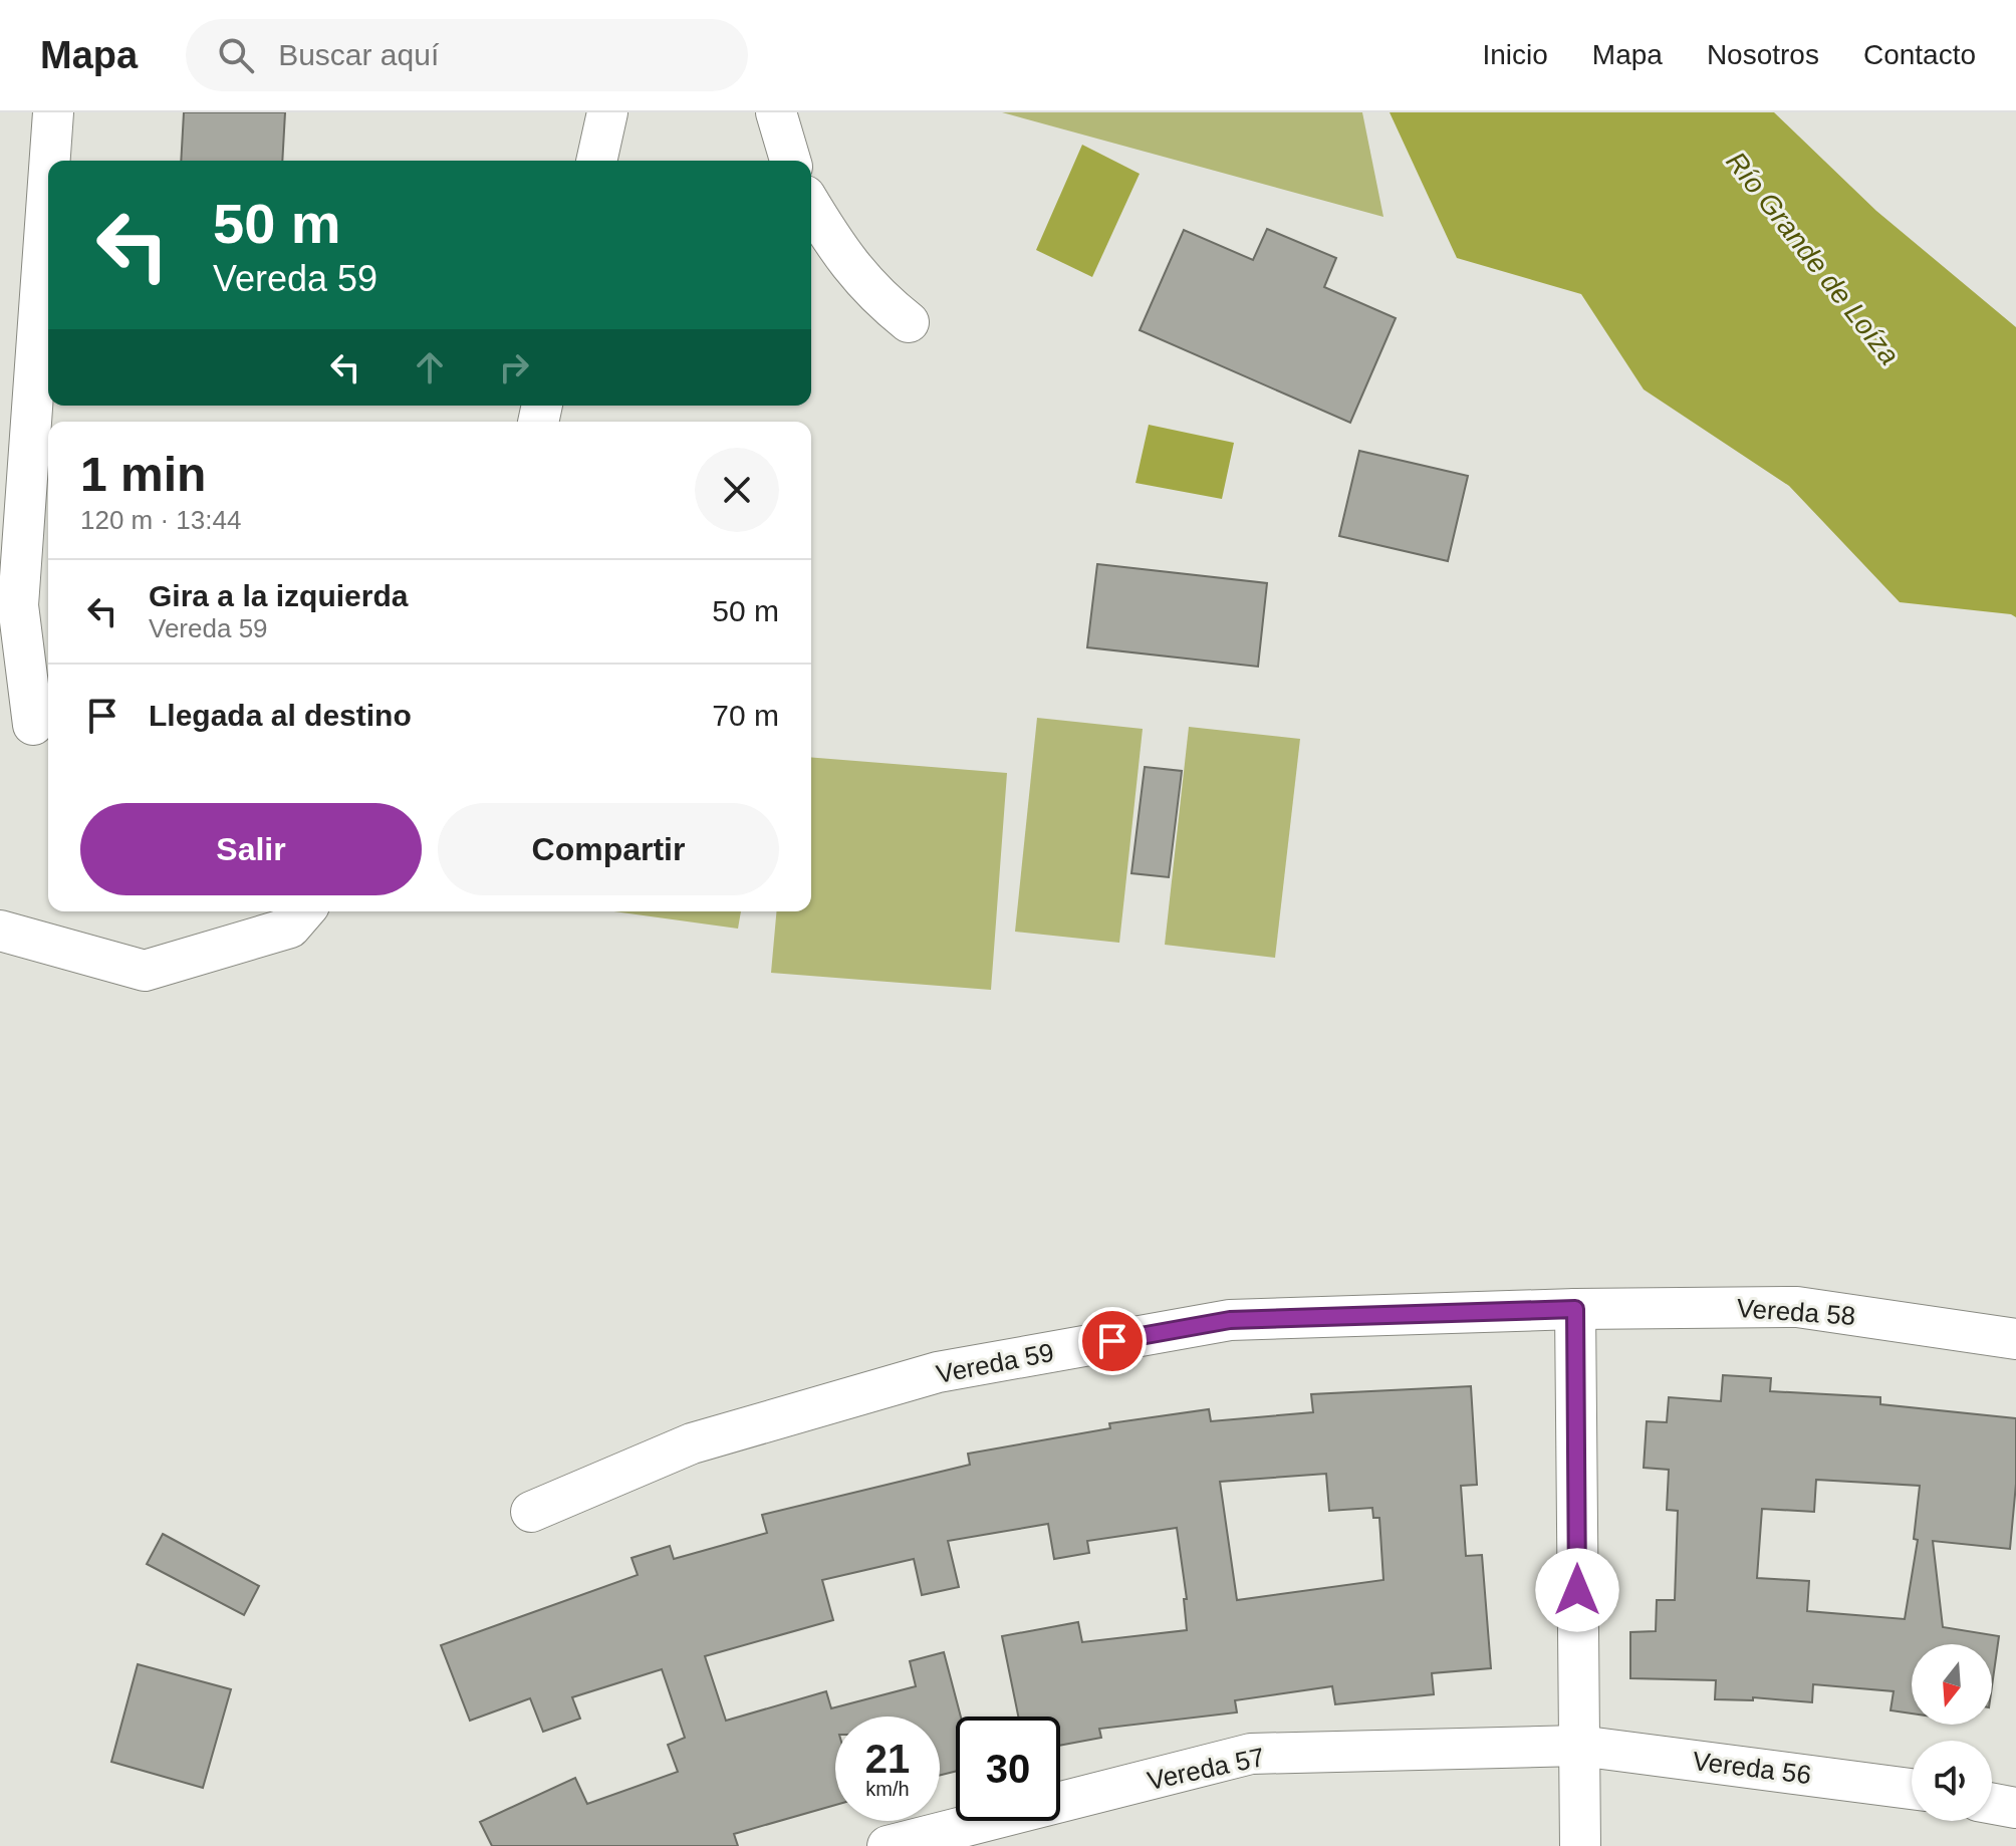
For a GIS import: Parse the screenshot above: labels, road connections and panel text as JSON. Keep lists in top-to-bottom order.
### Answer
{
  "streets": {
    "street": [
      "Vereda 58",
      "Vereda 59",
      "Vereda 56",
      "Vereda 57"
    ]
  },
  "crossings": [
    ["Vereda 58", "Vereda 59"],
    ["Vereda 56", "Vereda 57"]
  ],
  "water": ["Río Grande de Loíza"],
  "north": "bottom",
  "page": {
    "header": "Mapa",
    "search": "Buscar aquí",
    "nav": [
      "Inicio",
      "Mapa",
      "Nosotros",
      "Contacto"
    ],
    "turn": ["50 m", "Vereda 59"],
    "heading": ["1 min", "120 m · 13:44"],
    "list": [
      {
        "name": "Gira a la izquierda",
        "note": "Vereda 59",
        "value": "50 m"
      },
      {
        "name": "Llegada al destino",
        "value": "70 m"
      }
    ],
    "buttons": ["Salir", "Compartir"],
    "speed": "21 km/h",
    "limit": "30"
  }
}
